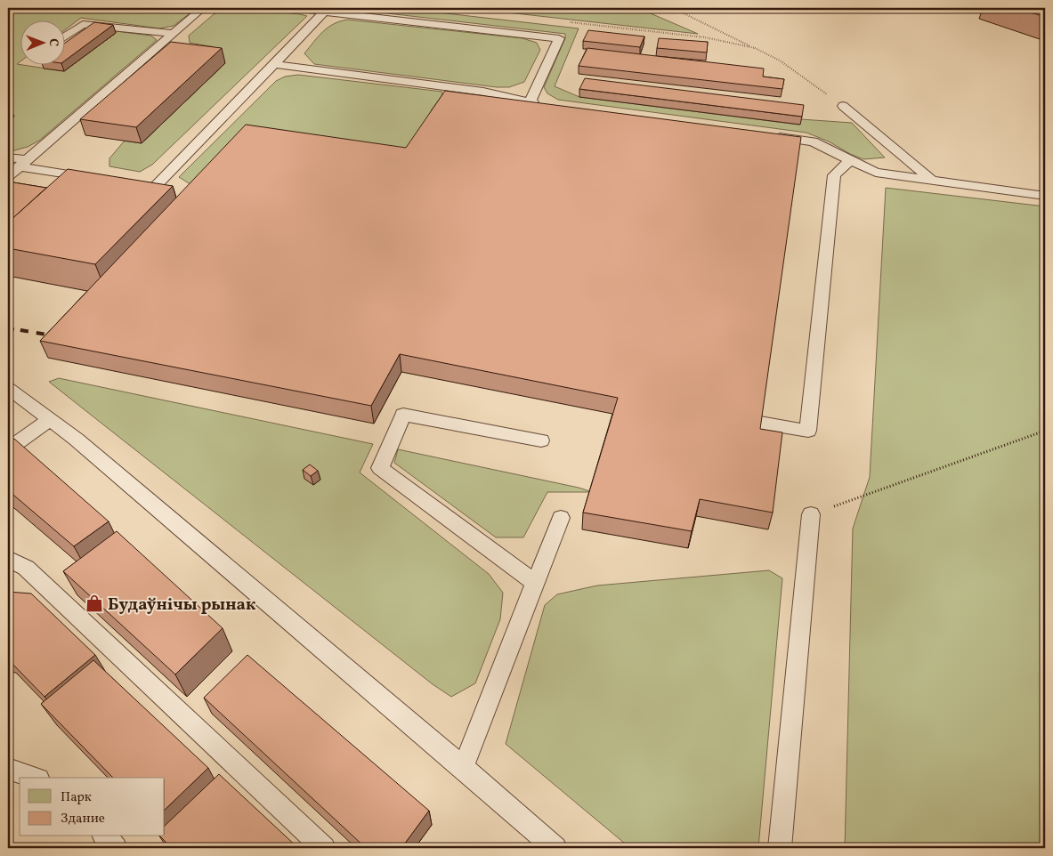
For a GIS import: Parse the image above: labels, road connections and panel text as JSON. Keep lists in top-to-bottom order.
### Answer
{
  "places": {
    "shop": ["Будаўнічы рынак"]
  },
  "legend": ["Парк", "Здание"],
  "north": "right"
}
